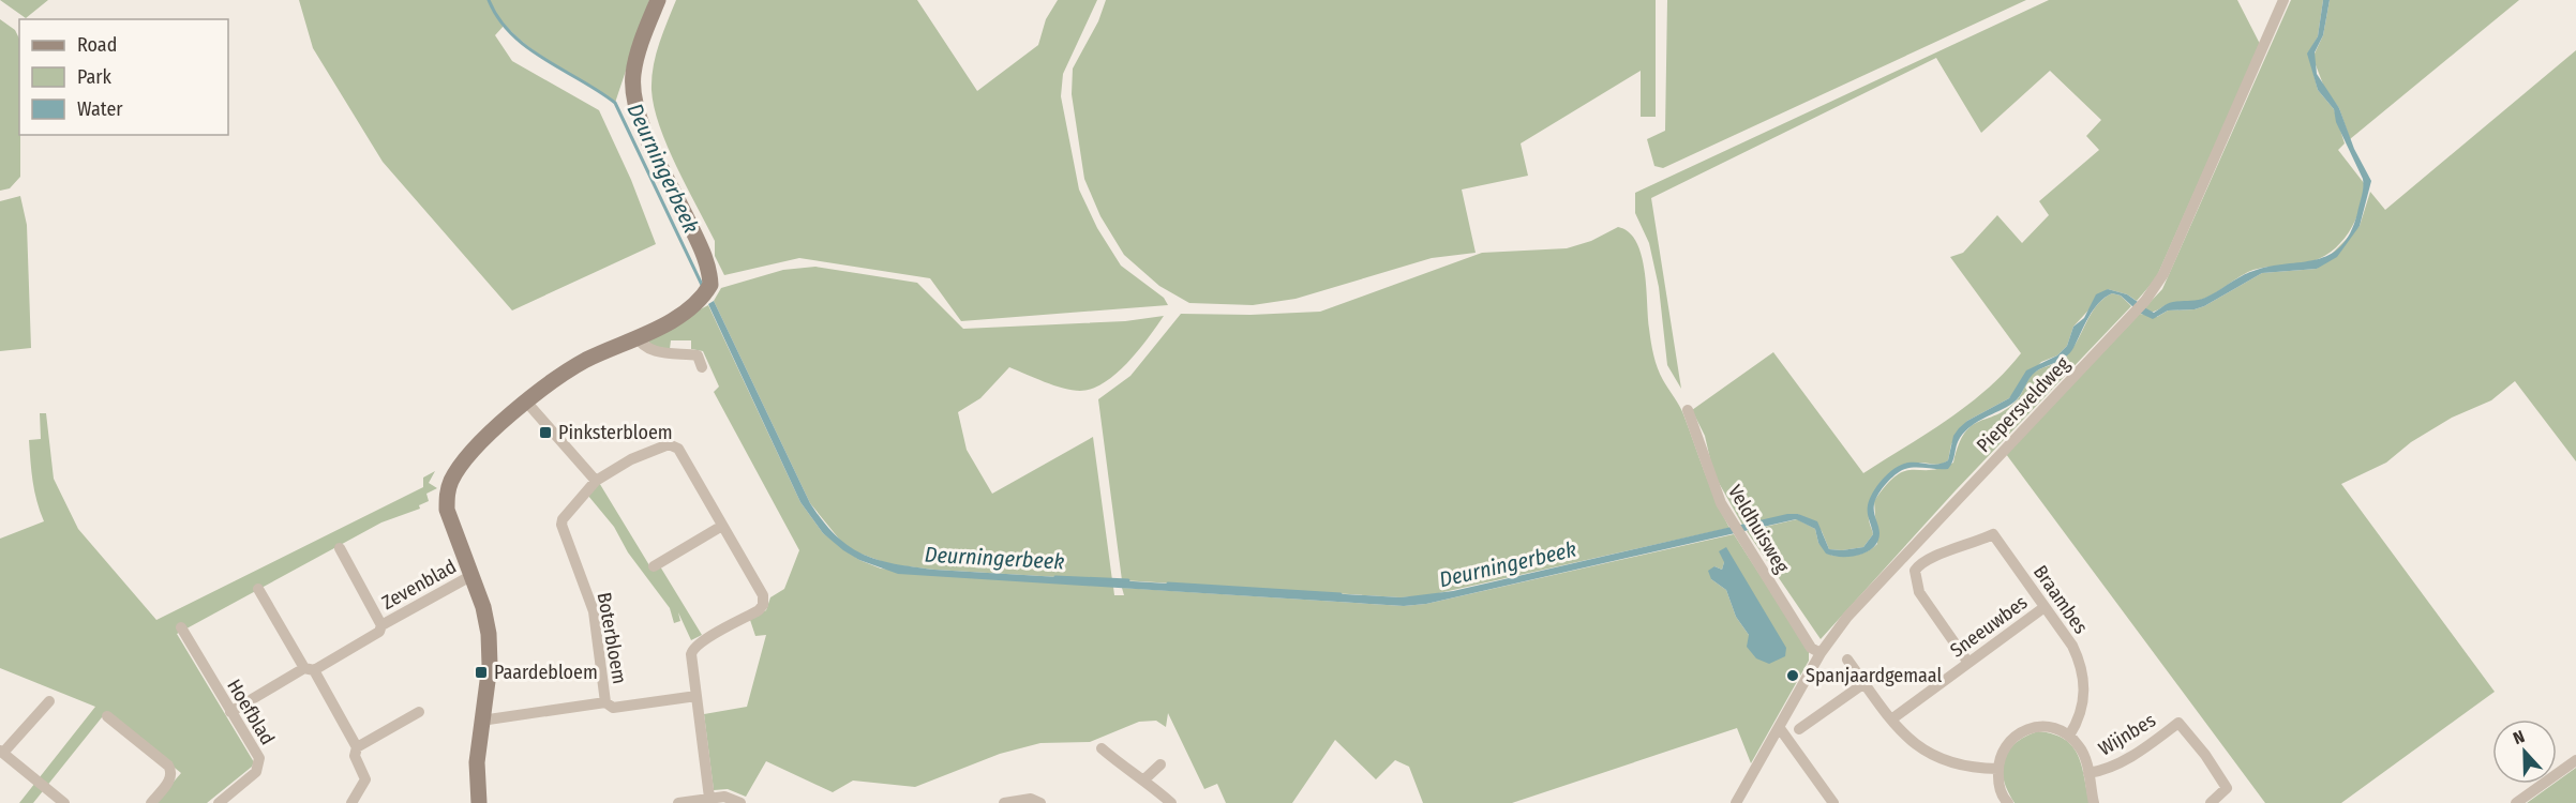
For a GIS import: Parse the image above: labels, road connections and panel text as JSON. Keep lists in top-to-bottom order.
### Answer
{
  "streets": {
    "street": [
      "Piepersveldweg",
      "Veldhuisweg",
      "Zevenblad",
      "Braambes",
      "Sneeuwbes",
      "Boterbloem",
      "Hoefblad",
      "Wijnbes"
    ]
  },
  "crossings": [
    ["Piepersveldweg", "Veldhuisweg"],
    ["Zevenblad", "Hoefblad"],
    ["Braambes", "Sneeuwbes"]
  ],
  "water": ["Deurningerbeek"],
  "places": {
    "transit": ["Pinksterbloem", "Paardebloem"],
    "other": ["Spanjaardgemaal"]
  },
  "legend": ["Road", "Park", "Water"],
  "north": "top"
}
